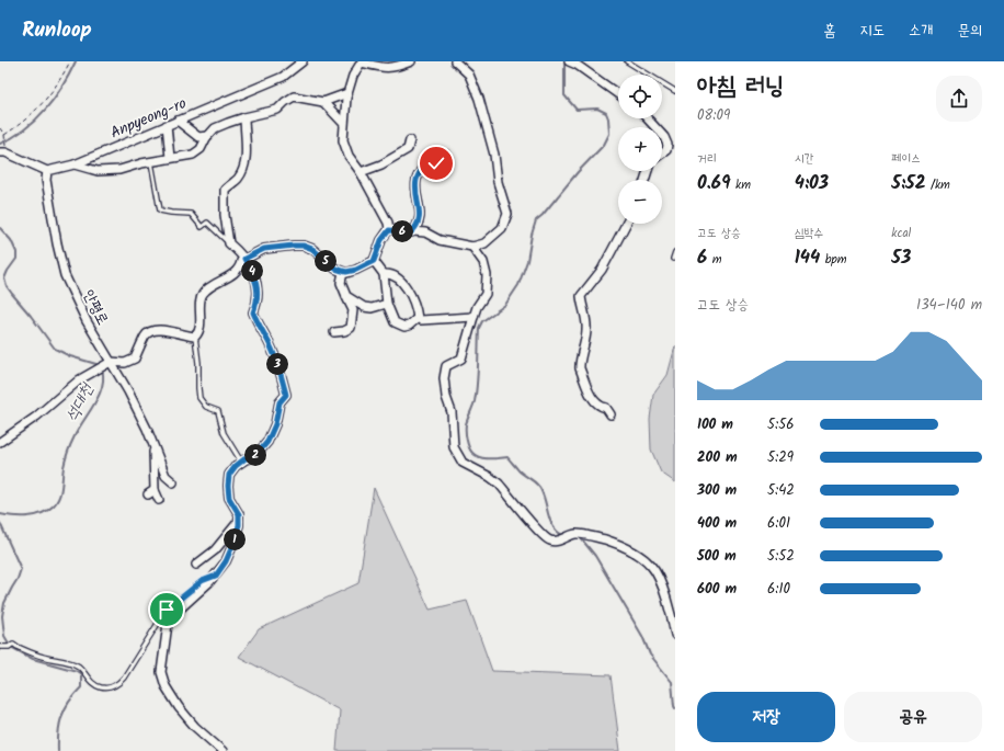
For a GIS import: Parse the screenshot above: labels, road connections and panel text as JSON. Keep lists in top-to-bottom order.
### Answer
{
  "streets": {
    "street": ["Anpyeong-ro", "안평로"]
  },
  "crossings": [
    ["Anpyeong-ro", "안평로"]
  ],
  "water": ["석대천"],
  "page": {
    "header": "Runloop",
    "nav": [
      "홈",
      "지도",
      "소개",
      "문의"
    ],
    "heading": ["아침 러닝", "08:09"],
    "map_buttons": ["+", "−"],
    "stats": [
      ["거리", "0.69 km"],
      ["시간", "4:03"],
      ["페이스", "5:52 /km"],
      ["고도 상승", "6 m"],
      ["심박수", "144 bpm"],
      ["kcal", "53"]
    ],
    "pins": [
      "6",
      "5",
      "4",
      "3",
      "2",
      "1"
    ],
    "chart": ["고도 상승", "134–140 m"],
    "list": [
      {
        "name": "100 m",
        "note": "5:56"
      },
      {
        "name": "200 m",
        "note": "5:29"
      },
      {
        "name": "300 m",
        "note": "5:42"
      },
      {
        "name": "400 m",
        "note": "6:01"
      },
      {
        "name": "500 m",
        "note": "5:52"
      },
      {
        "name": "600 m",
        "note": "6:10"
      }
    ],
    "buttons": ["저장", "공유"]
  }
}
